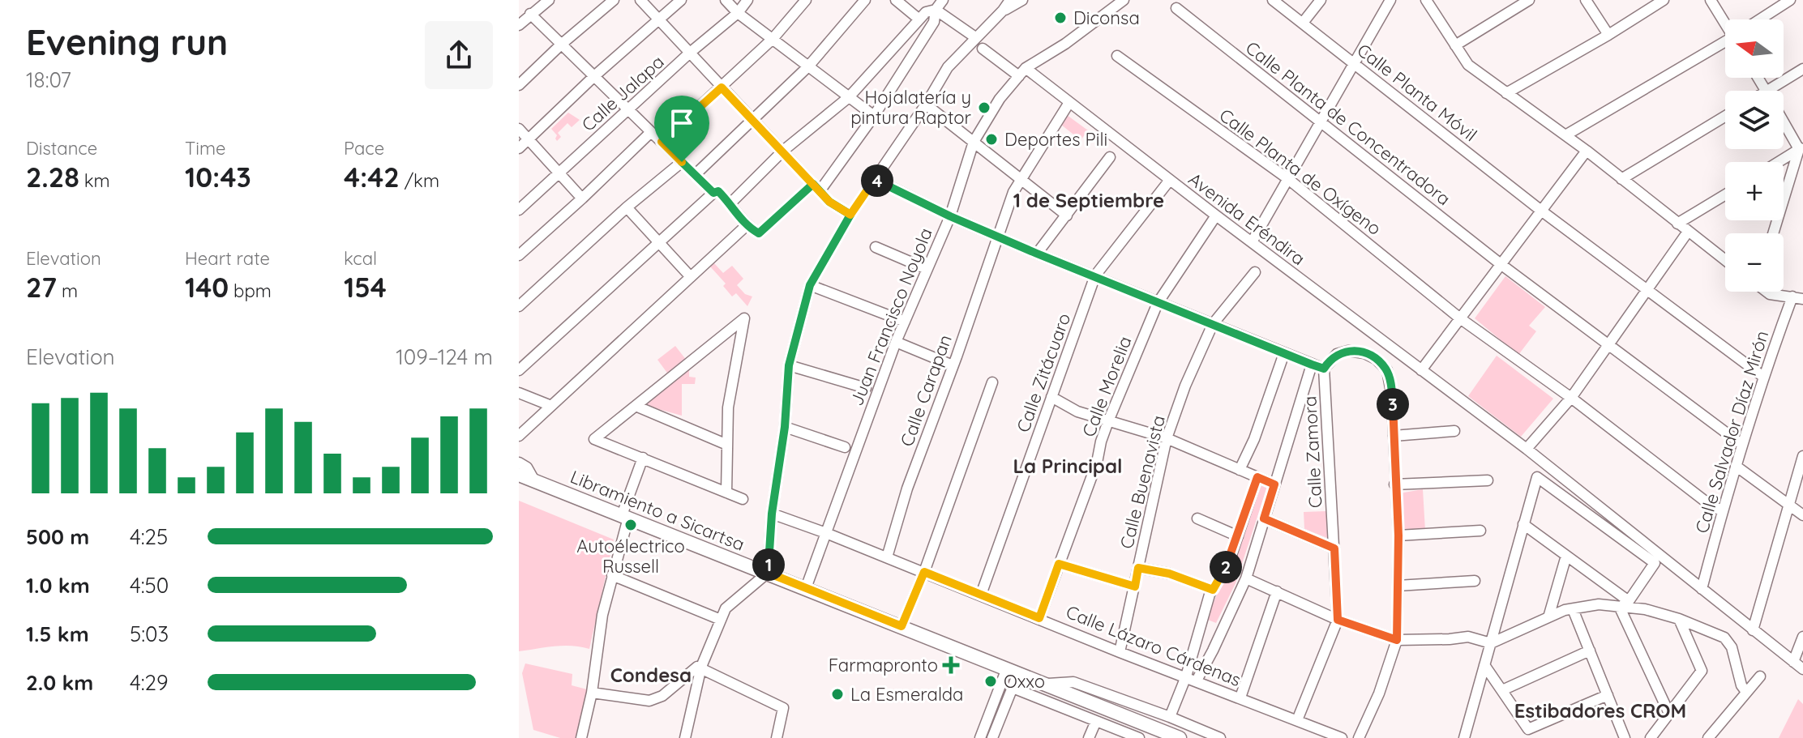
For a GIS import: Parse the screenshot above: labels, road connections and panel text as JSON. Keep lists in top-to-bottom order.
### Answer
{
  "streets": {
    "main road": ["Libramiento a Sicartsa"],
    "street": [
      "Calle Planta Móvil",
      "Calle Jalapa",
      "Calle Planta de Concentradora",
      "Calle Planta de Oxígeno",
      "Avenida Eréndira",
      "Juan Francisco Noyola",
      "Calle Zitácuaro",
      "Calle Morelia",
      "Calle Carapan",
      "Calle Salvador Díaz Mirón",
      "Calle Zamora",
      "Calle Buenavista",
      "Calle Lázaro Cárdenas"
    ]
  },
  "crossings": [
    ["Calle Planta Móvil", "Calle Salvador Díaz Mirón"],
    ["Calle Planta de Concentradora", "Calle Salvador Díaz Mirón"],
    ["Calle Planta de Oxígeno", "Calle Salvador Díaz Mirón"],
    ["Avenida Eréndira", "Juan Francisco Noyola"],
    ["Avenida Eréndira", "Calle Zitácuaro"],
    ["Avenida Eréndira", "Calle Morelia"],
    ["Avenida Eréndira", "Calle Carapan"],
    ["Avenida Eréndira", "Calle Salvador Díaz Mirón"],
    ["Juan Francisco Noyola", "Libramiento a Sicartsa"],
    ["Juan Francisco Noyola", "Calle Lázaro Cárdenas"],
    ["Calle Zitácuaro", "Calle Lázaro Cárdenas"],
    ["Calle Morelia", "Calle Lázaro Cárdenas"],
    ["Calle Carapan", "Calle Lázaro Cárdenas"],
    ["Calle Zamora", "Calle Lázaro Cárdenas"],
    ["Calle Buenavista", "Calle Lázaro Cárdenas"]
  ],
  "districts": [
    "1 de Septiembre",
    "La Principal",
    "Condesa",
    "Estibadores CROM"
  ],
  "places": {
    "other": [
      "Diconsa",
      "Hojalatería y pintura Raptor",
      "Deportes Pili",
      "Autoélectrico Russell",
      "Oxxo",
      "La Esmeralda"
    ],
    "health": ["Farmapronto"]
  },
  "north": "left",
  "page": {
    "heading": ["Evening run", "18:07"],
    "map_buttons": ["+", "−"],
    "stats": [
      ["Distance", "2.28 km"],
      ["Time", "10:43"],
      ["Pace", "4:42 /km"],
      ["Elevation", "27 m"],
      ["Heart rate", "140 bpm"],
      ["kcal", "154"]
    ],
    "pins": [
      "4",
      "3",
      "1",
      "2"
    ],
    "chart": ["Elevation", "109–124 m"],
    "list": [
      {
        "name": "500 m",
        "note": "4:25"
      },
      {
        "name": "1.0 km",
        "note": "4:50"
      },
      {
        "name": "1.5 km",
        "note": "5:03"
      },
      {
        "name": "2.0 km",
        "note": "4:29"
      }
    ]
  }
}
